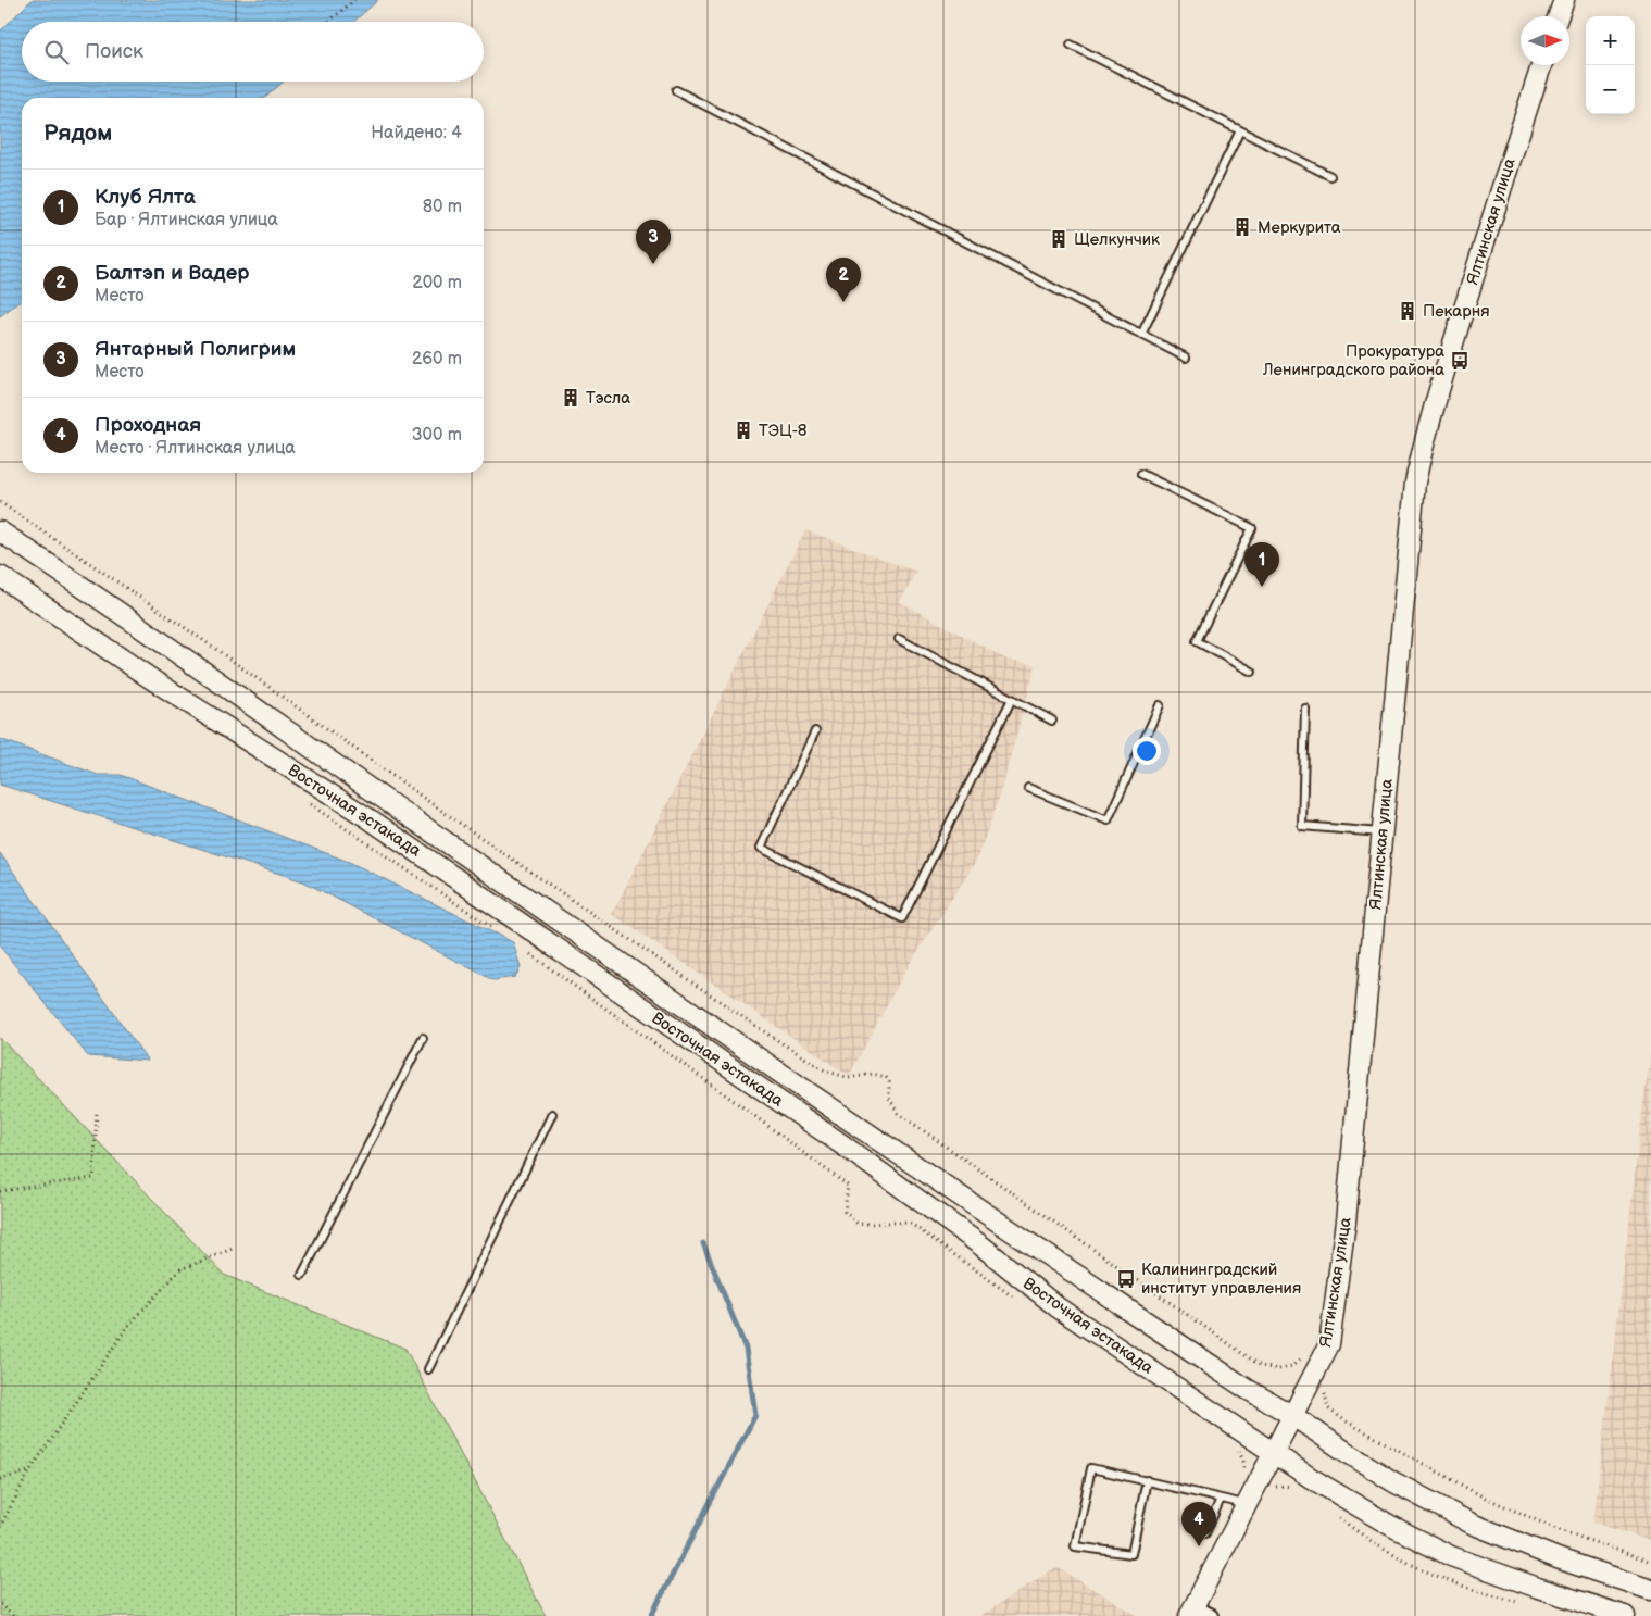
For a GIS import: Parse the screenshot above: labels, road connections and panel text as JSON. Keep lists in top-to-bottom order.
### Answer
{
  "streets": {
    "main road": ["Ялтинская улица", "Восточная эстакада"]
  },
  "crossings": [
    ["Ялтинская улица", "Восточная эстакада"]
  ],
  "places": {
    "building": [
      "Меркурита",
      "Щелкунчик",
      "Пекарня",
      "Тэсла",
      "ТЭЦ-8"
    ],
    "bus stop": ["Прокуратура Ленинградского района", "Калининградский институт управления"]
  },
  "north": "right",
  "page": {
    "map_buttons": ["+", "−"],
    "search": "Поиск",
    "heading": ["Рядом", "Найдено: 4"],
    "list": [
      {
        "mark": "1",
        "name": "Клуб Ялта",
        "note": "Бар · Ялтинская улица",
        "value": "80 m"
      },
      {
        "mark": "2",
        "name": "Балтэп и Вадер",
        "note": "Место",
        "value": "200 m"
      },
      {
        "mark": "3",
        "name": "Янтарный Полигрим",
        "note": "Место",
        "value": "260 m"
      },
      {
        "mark": "4",
        "name": "Проходная",
        "note": "Место · Ялтинская улица",
        "value": "300 m"
      }
    ],
    "pins": [
      "3",
      "2",
      "1",
      "4"
    ]
  }
}
